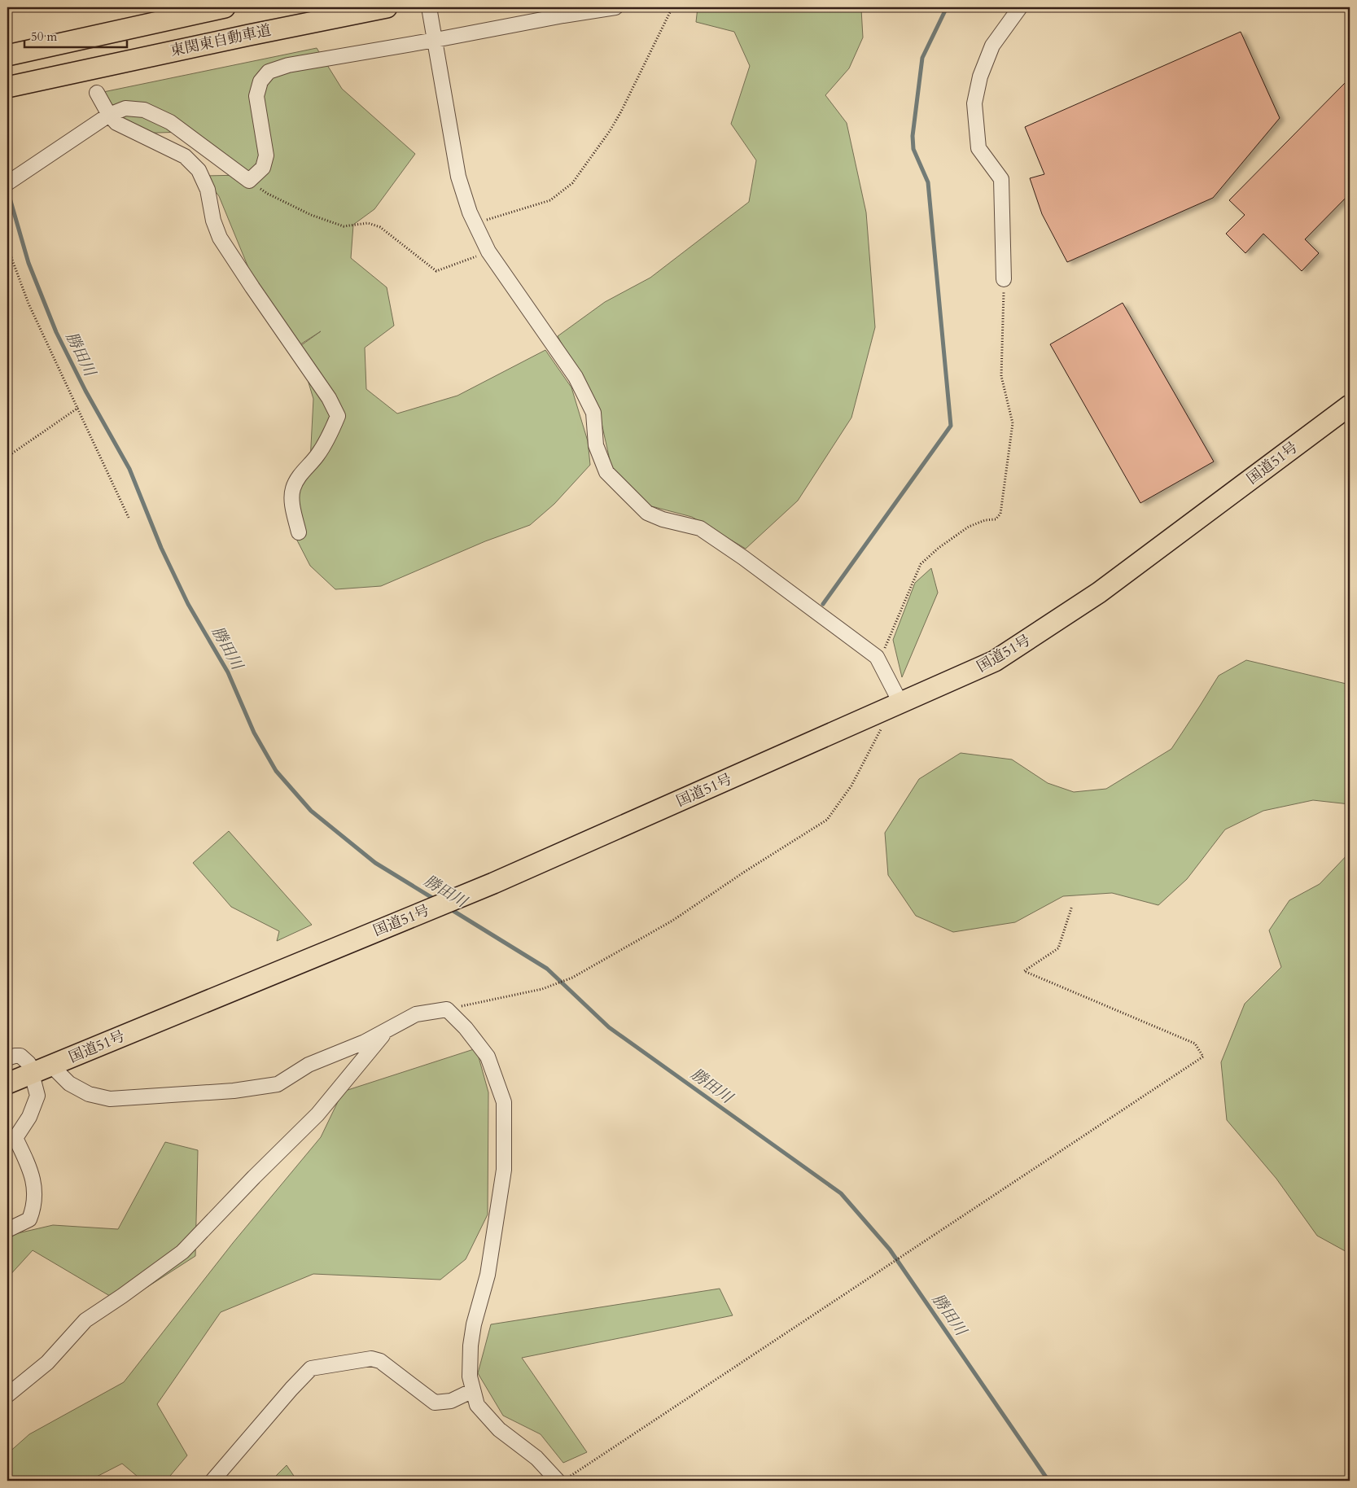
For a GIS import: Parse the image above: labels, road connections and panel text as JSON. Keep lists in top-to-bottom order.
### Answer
{
  "streets": {
    "highway": ["東関東自動車道", "国道51号"]
  },
  "water": ["勝田川"],
  "scale_bar": "50 m"
}
